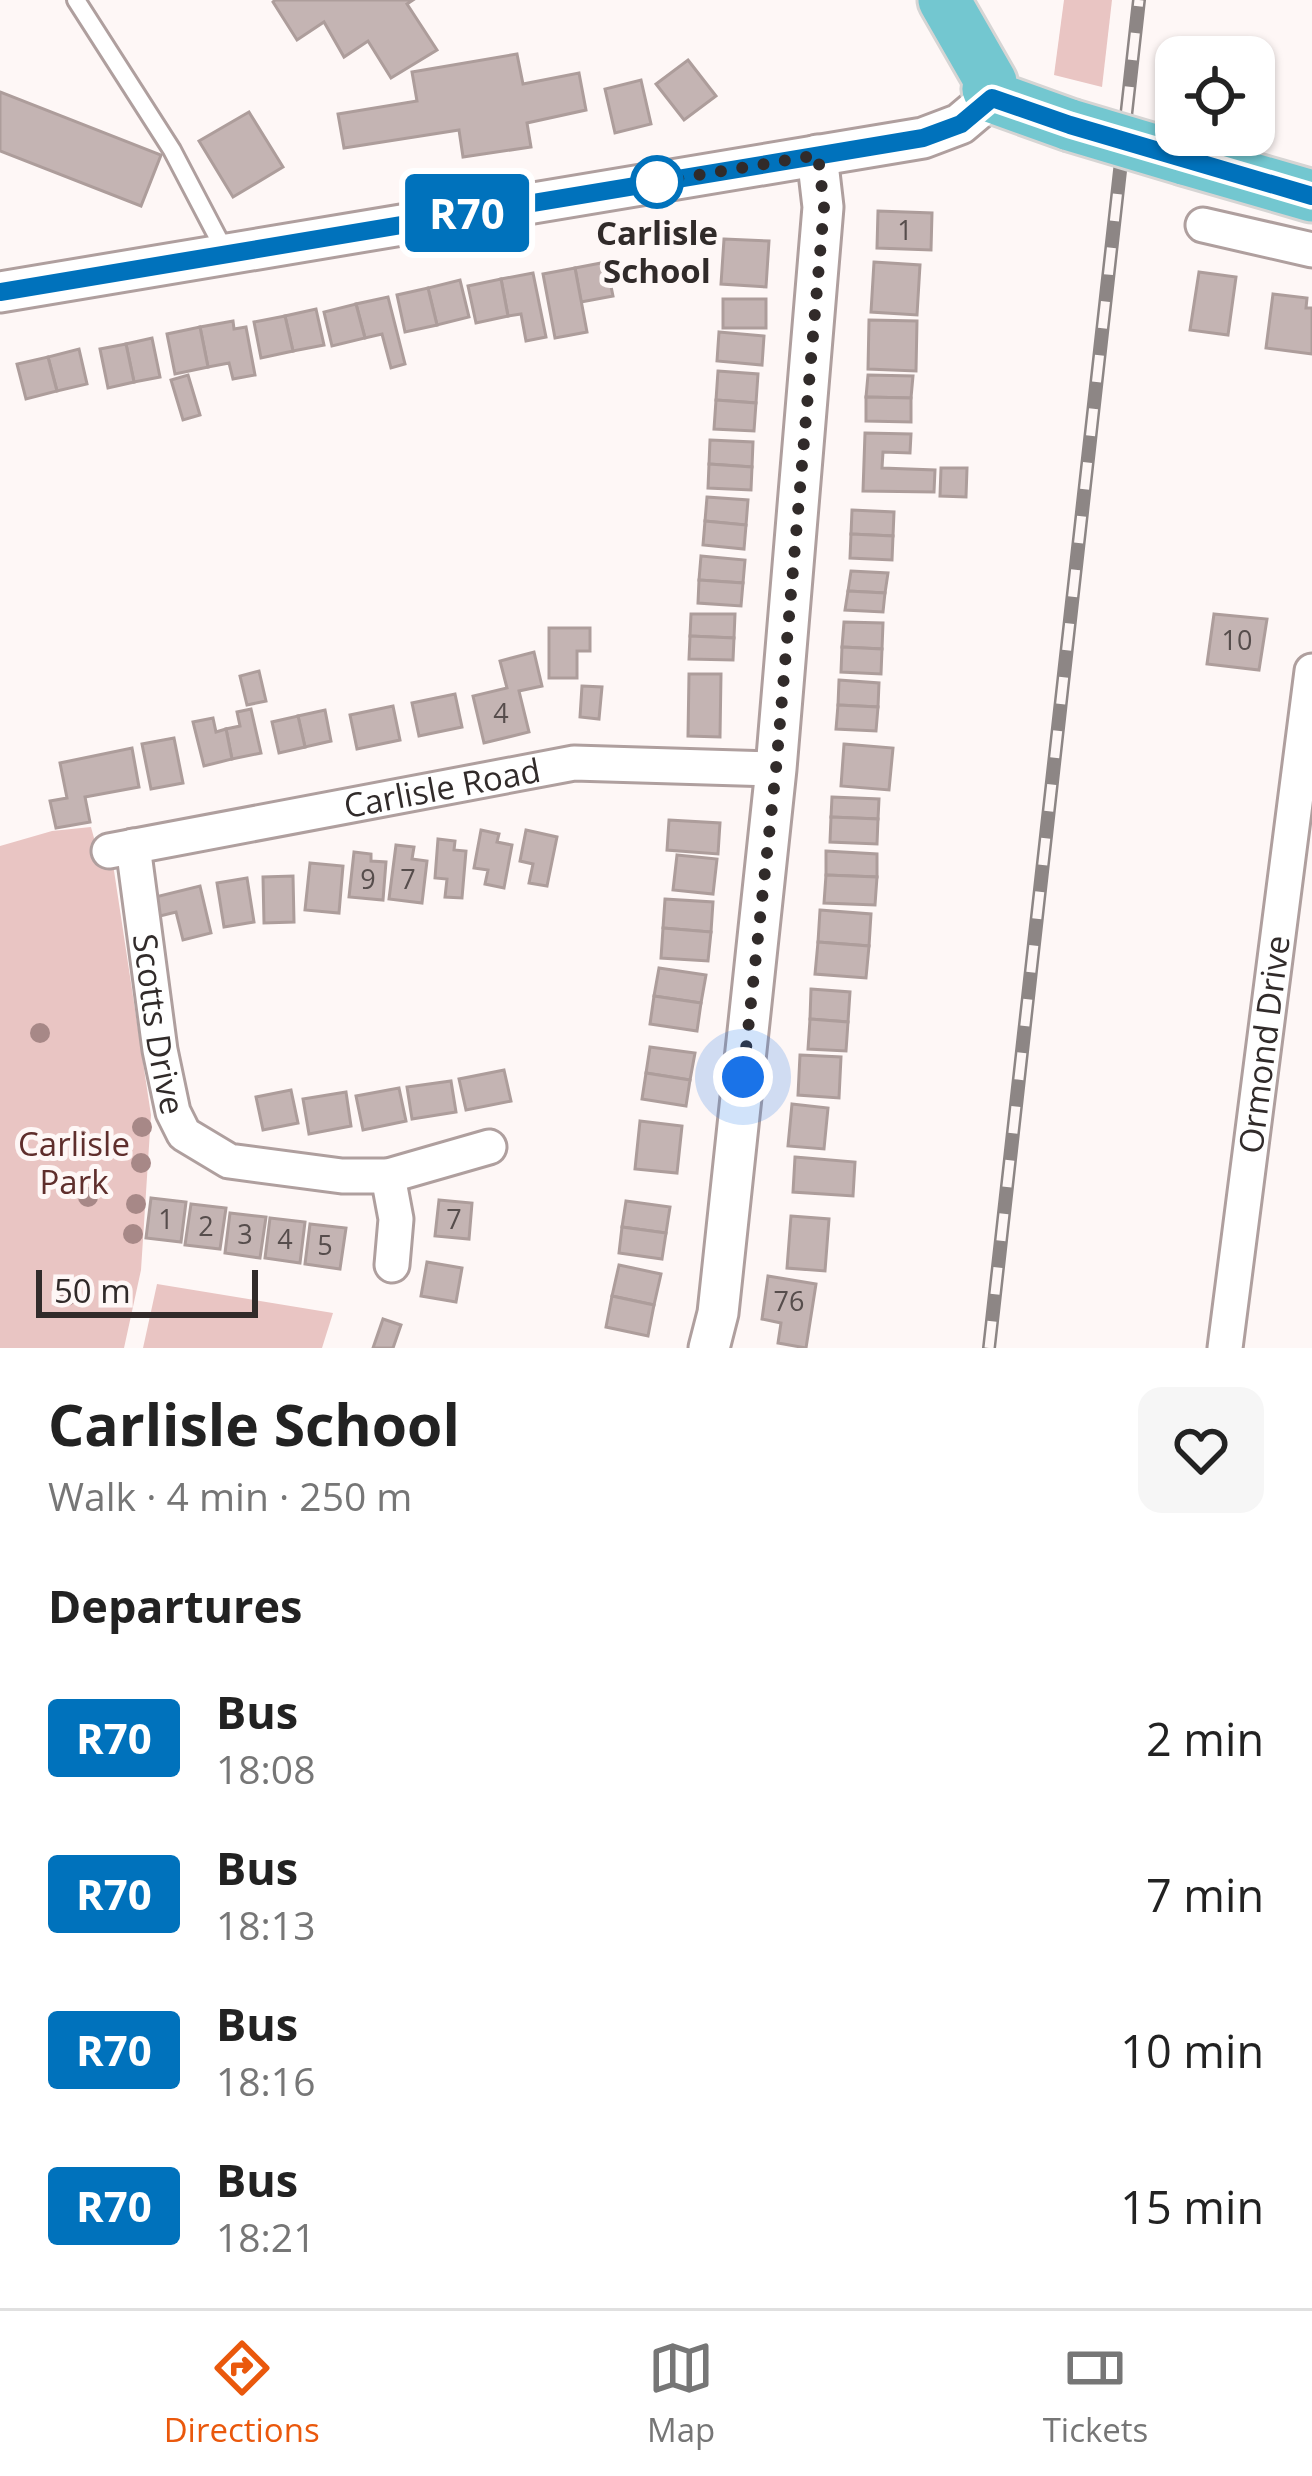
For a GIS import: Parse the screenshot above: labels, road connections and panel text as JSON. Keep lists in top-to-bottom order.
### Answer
{
  "streets": {
    "street": ["Carlisle Road", "Scotts Drive", "Ormond Drive"]
  },
  "crossings": [
    ["Carlisle Road", "Scotts Drive"]
  ],
  "parks": ["Carlisle Park"],
  "places": ["Carlisle School"],
  "lines": ["bus line R70"],
  "house_numbers": [
    "1",
    "10",
    "4",
    "9",
    "7",
    "1",
    "7",
    "2",
    "3",
    "4",
    "5",
    "76"
  ],
  "scale_bar": "50 m",
  "page": {
    "on_map": "R70",
    "scale": "50 m",
    "heading": [
      ["Carlisle School", "Walk · 4 min · 250 m"],
      "Departures"
    ],
    "list": [
      {
        "mark": "R70",
        "name": "Bus",
        "note": "18:08",
        "value": "2 min"
      },
      {
        "mark": "R70",
        "name": "Bus",
        "note": "18:13",
        "value": "7 min"
      },
      {
        "mark": "R70",
        "name": "Bus",
        "note": "18:16",
        "value": "10 min"
      },
      {
        "mark": "R70",
        "name": "Bus",
        "note": "18:21",
        "value": "15 min"
      }
    ],
    "tabs": ["Directions", "Map", "Tickets"]
  }
}
